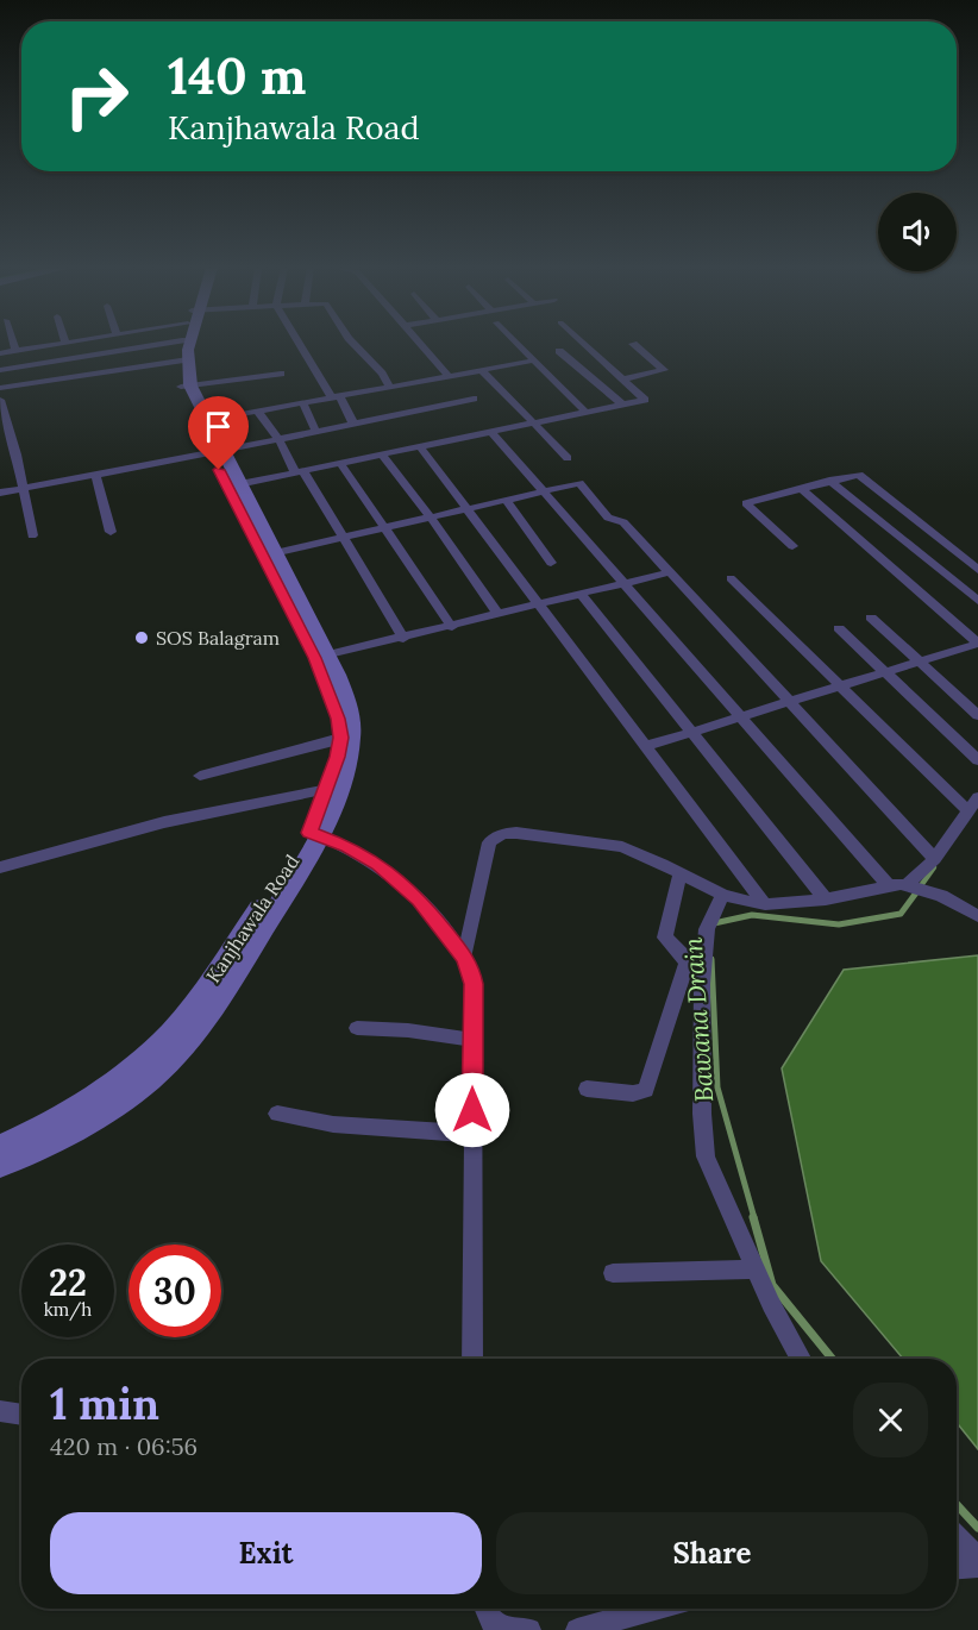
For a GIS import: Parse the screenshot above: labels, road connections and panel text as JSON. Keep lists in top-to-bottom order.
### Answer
{
  "water": ["Bawana Drain"],
  "places": ["SOS Balagram"],
  "page": {
    "turn": ["140 m", "Kanjhawala Road"],
    "speed": "22 km/h",
    "limit": "30",
    "heading": ["1 min", "420 m · 06:56"],
    "buttons": ["Exit", "Share"]
  }
}
